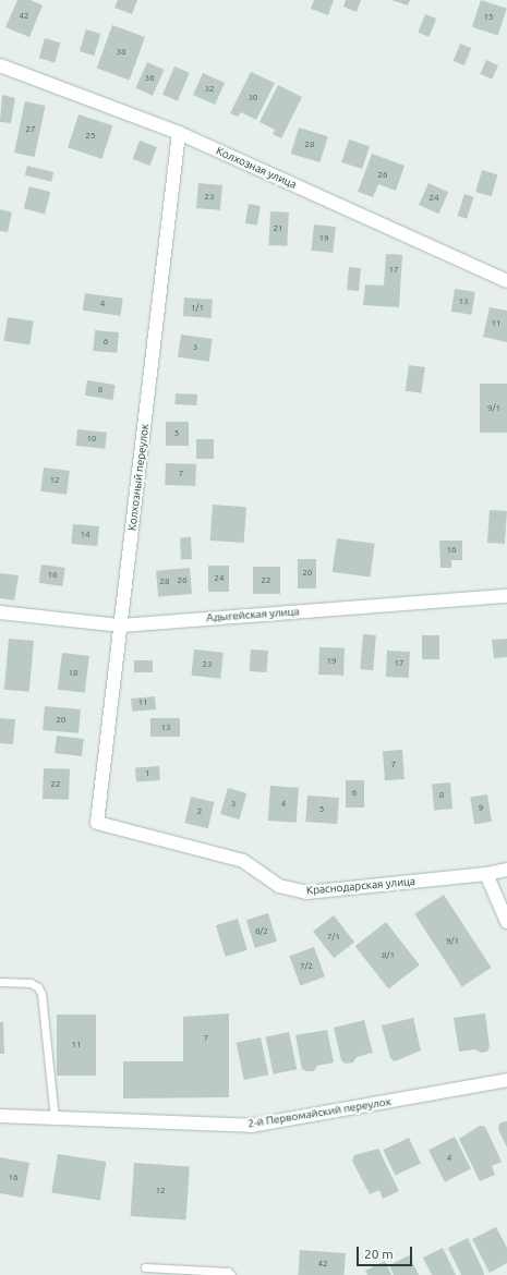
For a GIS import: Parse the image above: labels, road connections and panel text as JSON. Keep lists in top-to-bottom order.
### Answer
{
  "streets": {
    "street": [
      "Колхозная улица",
      "Колхозный переулок",
      "Адыгейская улица",
      "Краснодарская улица",
      "2-й Первомайский переулок"
    ]
  },
  "crossings": [
    ["Колхозная улица", "Колхозный переулок"],
    ["Колхозный переулок", "Адыгейская улица"],
    ["Колхозный переулок", "Краснодарская улица"]
  ],
  "house_numbers": [
    "42",
    "15",
    "38",
    "36",
    "32",
    "30",
    "27",
    "25",
    "28",
    "26",
    "23",
    "24",
    "21",
    "19",
    "17",
    "13",
    "4",
    "1/1",
    "11",
    "6",
    "3",
    "8",
    "9/1",
    "5",
    "10",
    "7",
    "12",
    "14",
    "16",
    "20",
    "16",
    "24",
    "26",
    "22",
    "28",
    "19",
    "17",
    "23",
    "18",
    "11",
    "20",
    "13",
    "7",
    "1",
    "22",
    "6",
    "8",
    "3",
    "4",
    "9",
    "5",
    "2",
    "6/2",
    "7/1",
    "9/1",
    "8/1",
    "7/2",
    "7",
    "11",
    "4",
    "16",
    "12",
    "42"
  ],
  "scale_bar": "20 m"
}
